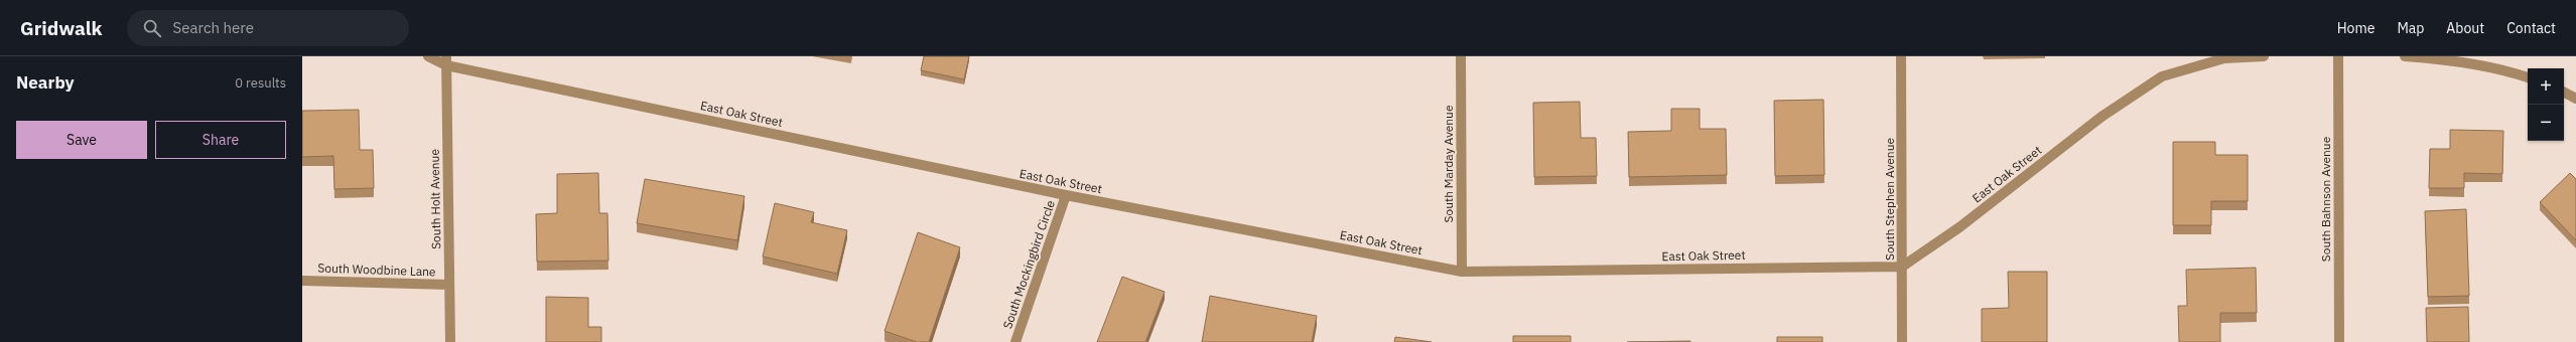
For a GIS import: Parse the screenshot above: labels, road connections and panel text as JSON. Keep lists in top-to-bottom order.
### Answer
{
  "streets": {
    "street": [
      "East Oak Street",
      "South Marday Avenue",
      "South Holt Avenue",
      "South Stephen Avenue",
      "South Bahnson Avenue",
      "South Mockingbird Circle",
      "South Woodbine Lane"
    ]
  },
  "crossings": [
    ["East Oak Street", "South Marday Avenue"],
    ["East Oak Street", "South Holt Avenue"],
    ["East Oak Street", "South Stephen Avenue"],
    ["East Oak Street", "South Mockingbird Circle"],
    ["South Holt Avenue", "South Woodbine Lane"]
  ],
  "page": {
    "header": "Gridwalk",
    "search": "Search here",
    "nav": [
      "Home",
      "Map",
      "About",
      "Contact"
    ],
    "heading": ["Nearby", "0 results"],
    "map_buttons": ["+", "−"],
    "buttons": ["Save", "Share"]
  }
}
